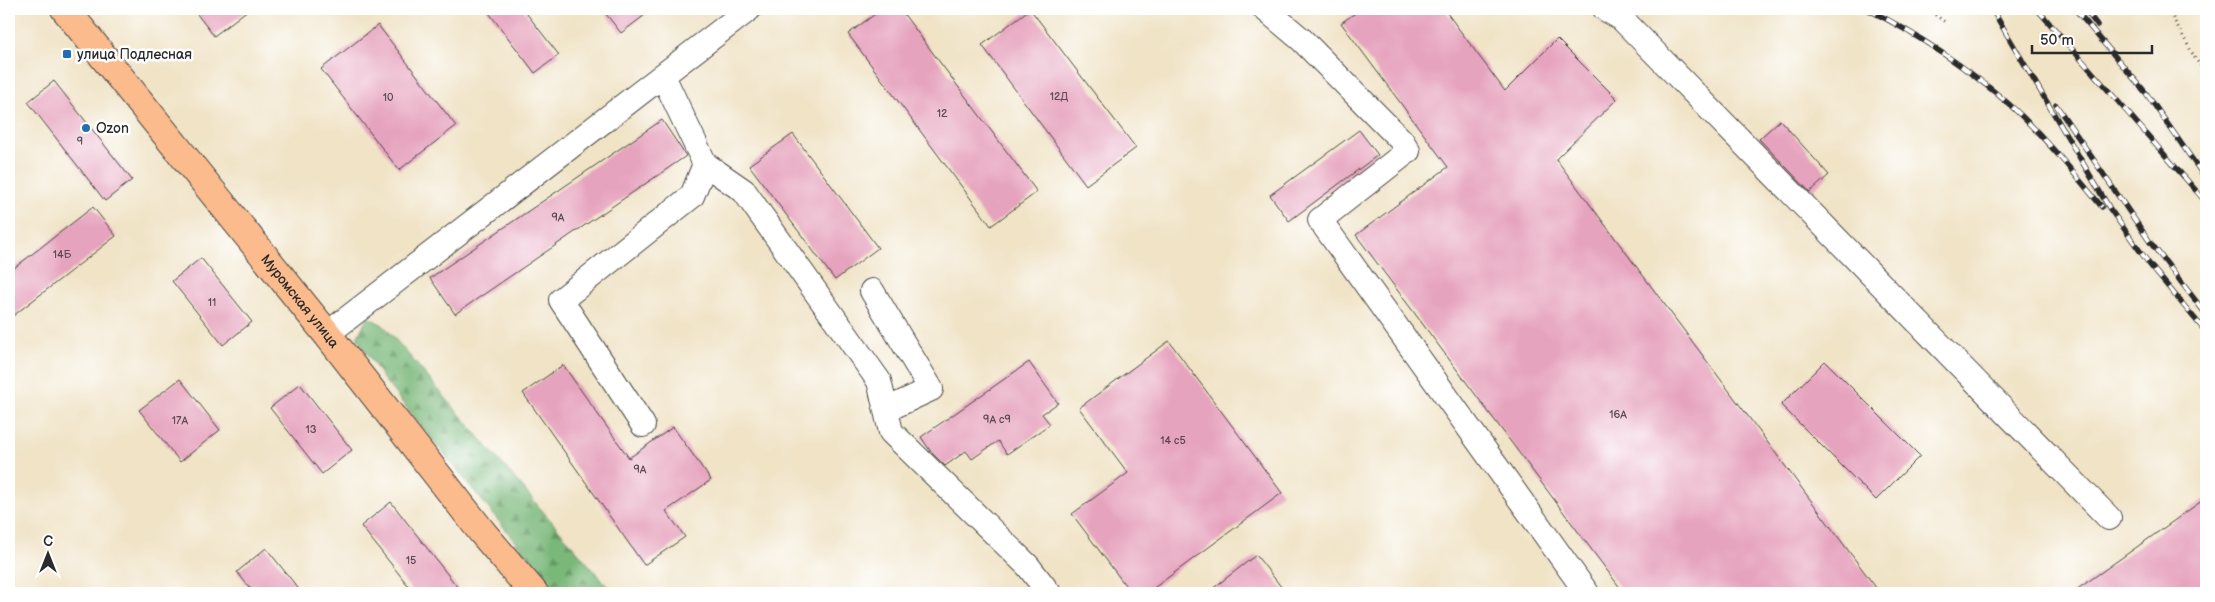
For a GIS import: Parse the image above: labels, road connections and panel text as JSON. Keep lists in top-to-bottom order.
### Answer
{
  "streets": {
    "main road": ["Муромская улица"]
  },
  "places": {
    "transit": ["улица Подлесная"],
    "other": ["Ozon"]
  },
  "house_numbers": [
    "12Д",
    "10",
    "12",
    "9",
    "9А",
    "14Б",
    "11",
    "16А",
    "9А с9",
    "17А",
    "13",
    "14 с5",
    "9А",
    "15"
  ],
  "scale_bar": "50 m",
  "north": "top"
}
